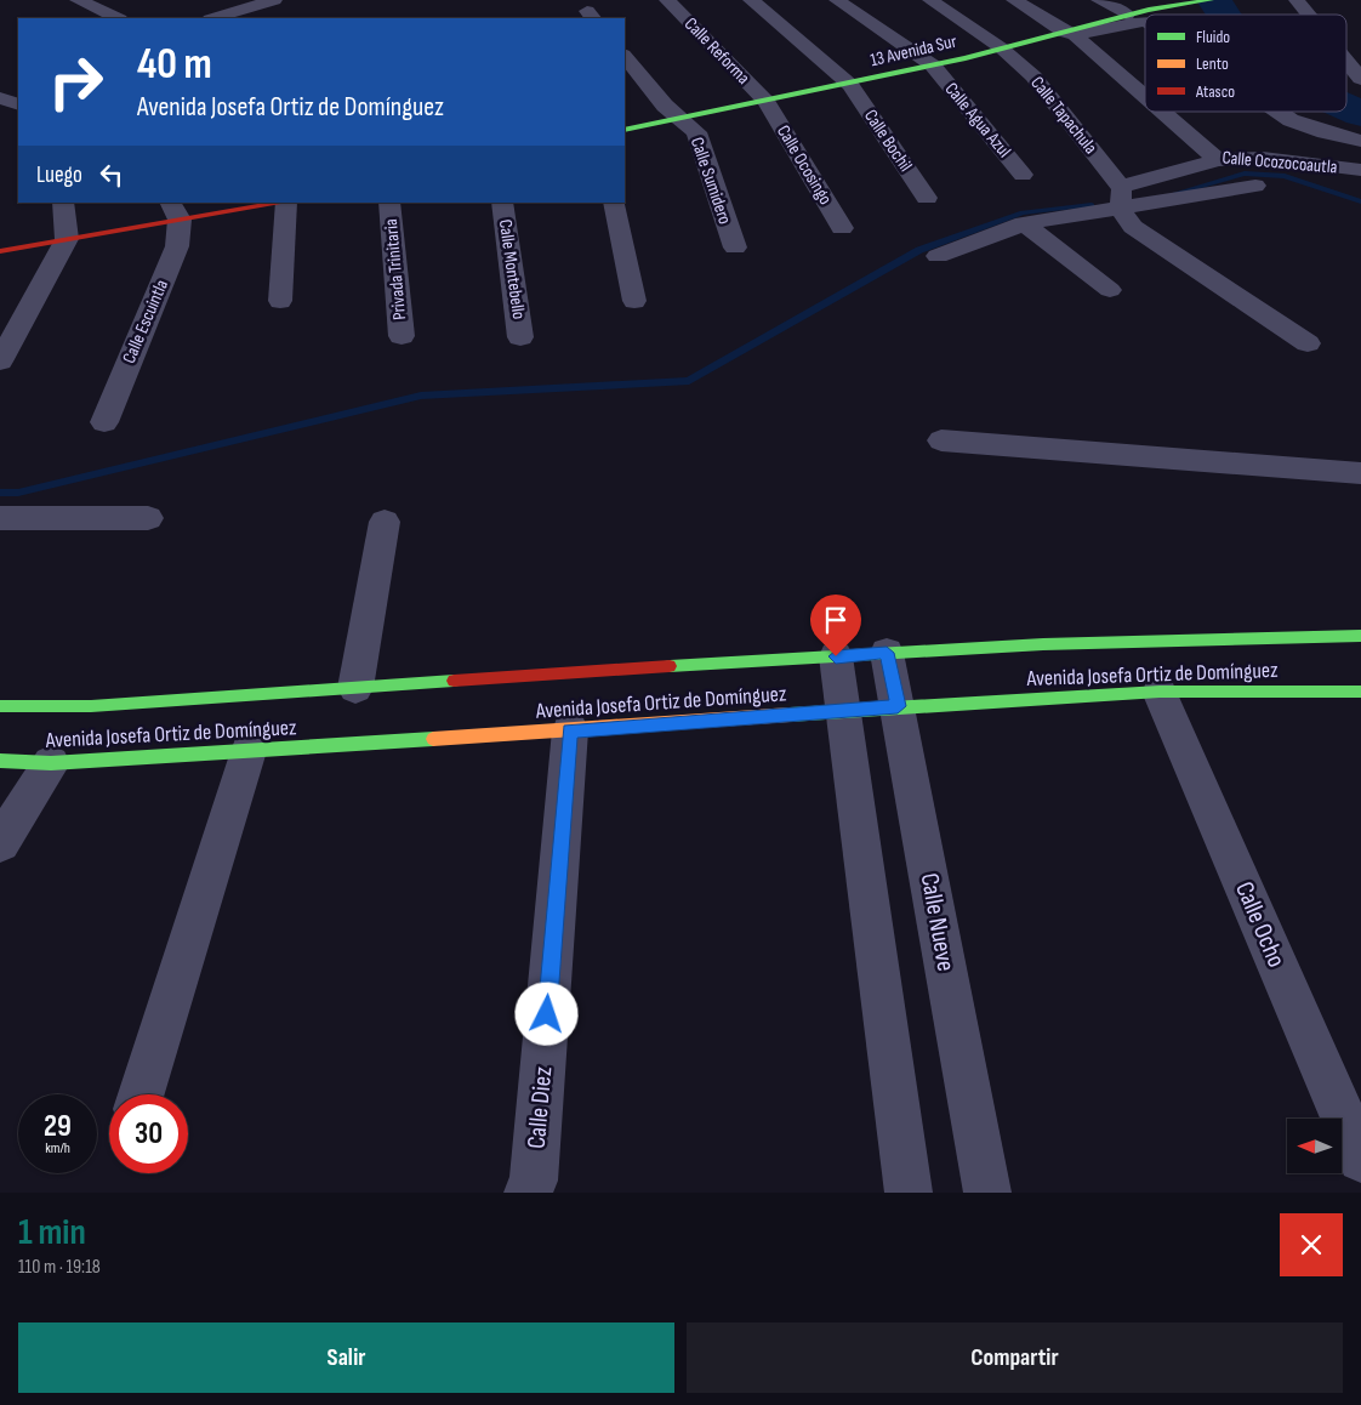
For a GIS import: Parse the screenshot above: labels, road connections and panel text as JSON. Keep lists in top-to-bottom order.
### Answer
{
  "streets": {
    "main road": ["13 Avenida Sur", "Avenida Josefa Ortiz de Domínguez"],
    "street": [
      "Calle Reforma",
      "Calle Tapachula",
      "Calle Agua Azul",
      "Calle Bochil",
      "Calle Ocozocoautla",
      "Calle Ocosingo",
      "Calle Sumidero",
      "Privada Trinitaria",
      "Calle Montebello",
      "Calle Escuintla",
      "Calle Nueve",
      "Calle Ocho",
      "Calle Diez"
    ]
  },
  "crossings": [
    ["Calle Reforma", "13 Avenida Sur"],
    ["Calle Reforma", "Calle Ocosingo"],
    ["13 Avenida Sur", "Calle Tapachula"],
    ["13 Avenida Sur", "Calle Agua Azul"],
    ["13 Avenida Sur", "Calle Bochil"],
    ["13 Avenida Sur", "Calle Ocozocoautla"],
    ["13 Avenida Sur", "Calle Ocosingo"],
    ["13 Avenida Sur", "Calle Sumidero"],
    ["Avenida Josefa Ortiz de Domínguez", "Calle Nueve"],
    ["Avenida Josefa Ortiz de Domínguez", "Calle Ocho"],
    ["Avenida Josefa Ortiz de Domínguez", "Calle Diez"]
  ],
  "legend": ["Fluido", "Lento", "Atasco"],
  "north": "left",
  "page": {
    "turn": ["40 m", "Avenida Josefa Ortiz de Domínguez"],
    "then": "Luego",
    "speed": "29 km/h",
    "limit": "30",
    "heading": ["1 min", "110 m · 19:18"],
    "buttons": ["Salir", "Compartir"]
  }
}
